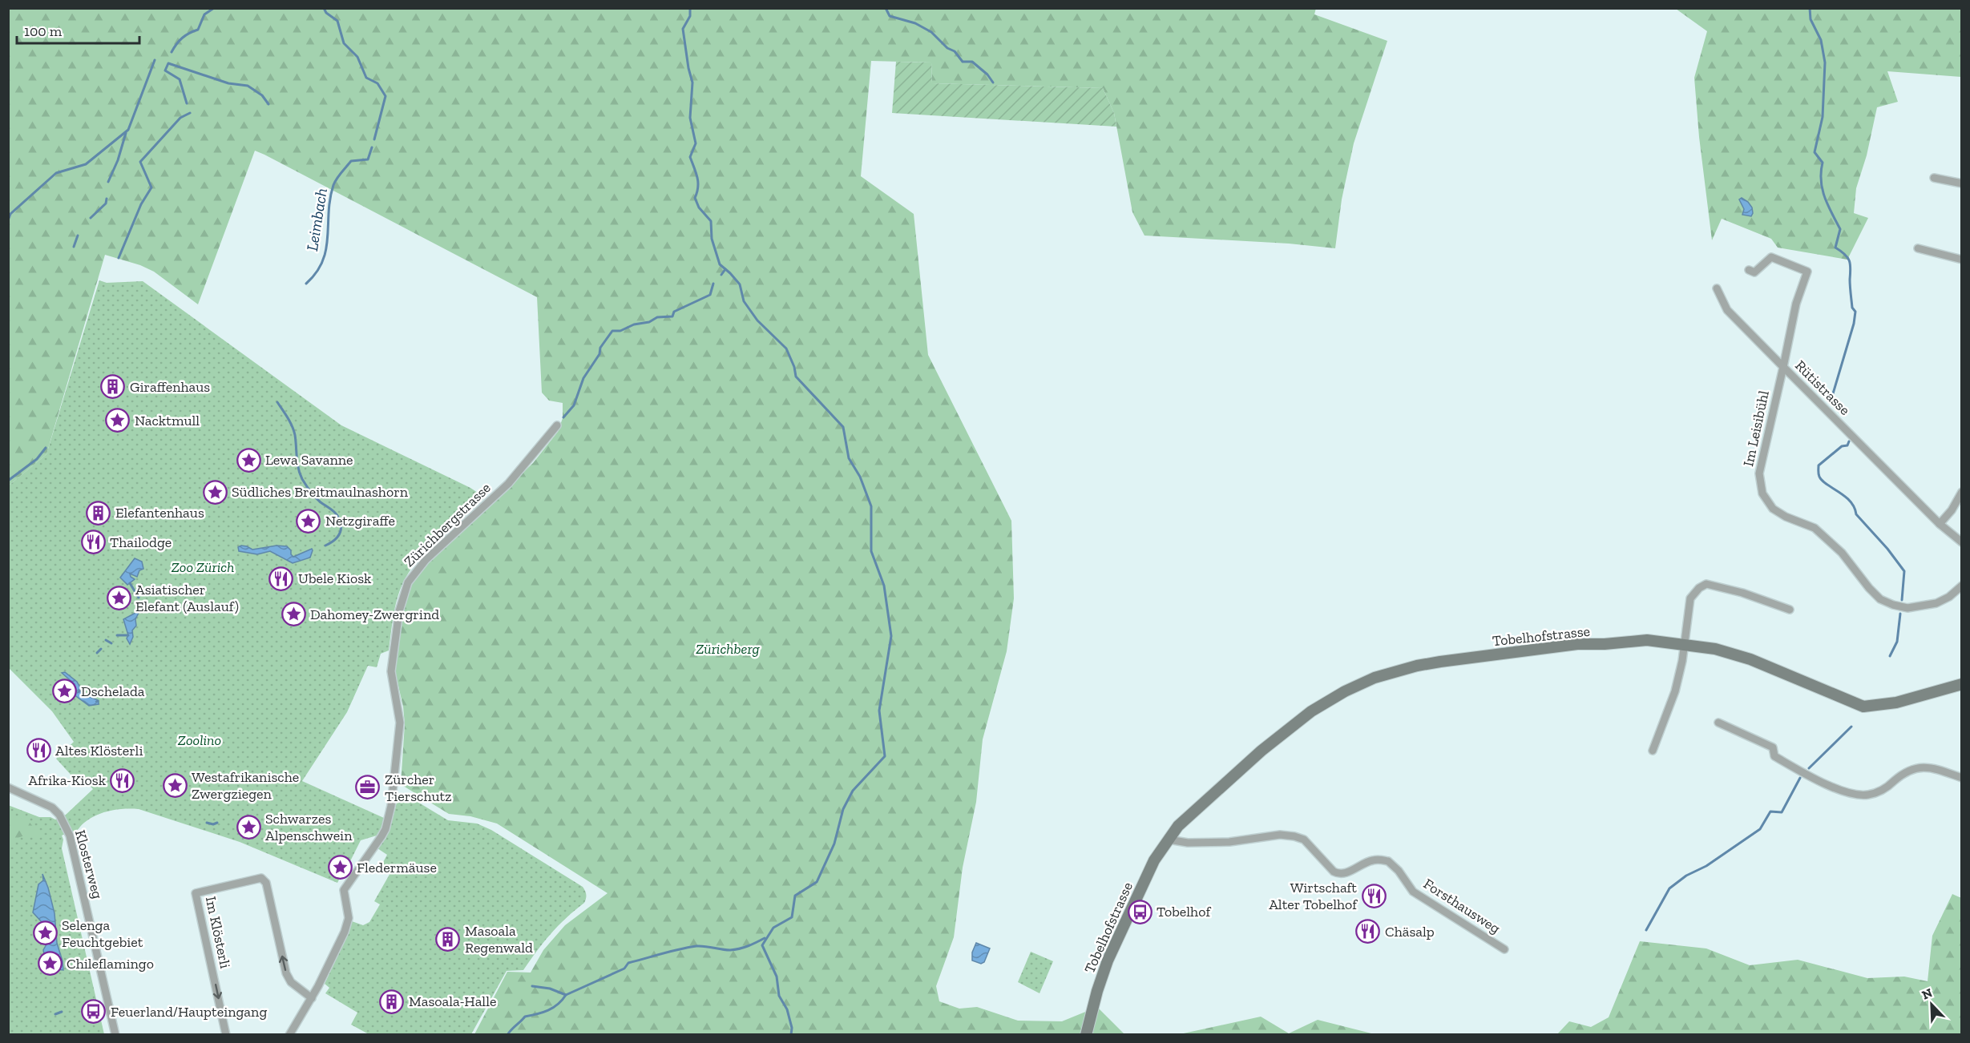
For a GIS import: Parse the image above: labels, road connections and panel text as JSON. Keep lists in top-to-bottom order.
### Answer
{
  "streets": {
    "main road": ["Tobelhofstrasse"],
    "street": [
      "Rütistrasse",
      "Im Leisibühl",
      "Zürichbergstrasse",
      "Klosterweg",
      "Forsthausweg",
      "Im Klösterli"
    ]
  },
  "crossings": [
    ["Rütistrasse", "Im Leisibühl"],
    ["Zürichbergstrasse", "Im Klösterli"],
    ["Tobelhofstrasse", "Forsthausweg"]
  ],
  "water": ["Leimbach"],
  "parks": ["Zoo Zürich", "Zürichberg", "Zoolino"],
  "places": {
    "building": [
      "Giraffenhaus",
      "Elefantenhaus",
      "Masoala Regenwald",
      "Masoala-Halle"
    ],
    "place": [
      "Nacktmull",
      "Lewa Savanne",
      "Südliches Breitmaulnashorn",
      "Netzgiraffe",
      "Asiatischer Elefant (Auslauf)",
      "Dahomey-Zwergrind",
      "Dschelada",
      "Westafrikanische Zwergziegen",
      "Schwarzes Alpenschwein",
      "Fledermäuse",
      "Selenga Feuchtgebiet",
      "Chileflamingo"
    ],
    "restaurant": [
      "Thailodge",
      "Ubele Kiosk",
      "Altes Klösterli",
      "Afrika-Kiosk",
      "Wirtschaft Alter Tobelhof",
      "Chäsalp"
    ],
    "office": ["Zürcher Tierschutz"],
    "bus stop": ["Tobelhof", "Feuerland/Haupteingang"]
  },
  "scale_bar": "100 m",
  "north": "top left"
}
